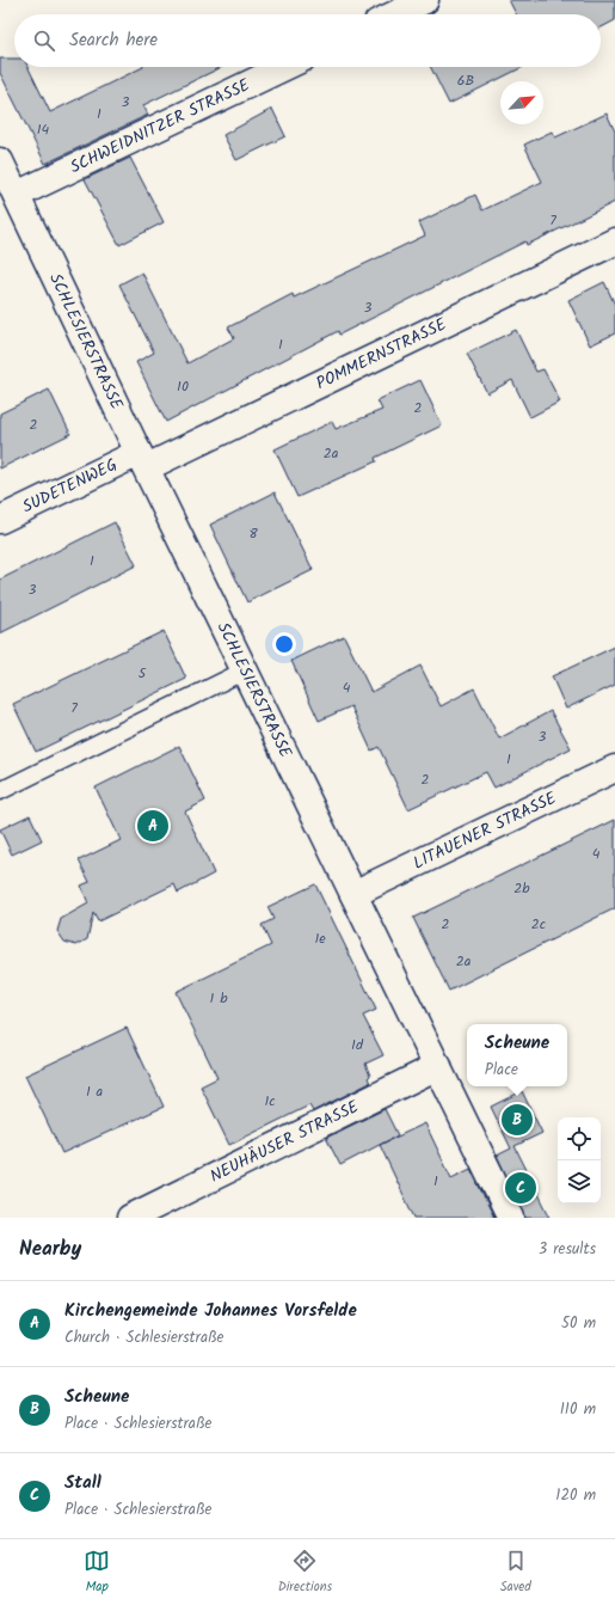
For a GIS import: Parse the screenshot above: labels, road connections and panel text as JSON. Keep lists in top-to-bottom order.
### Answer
{
  "streets": {
    "street": [
      "SCHWEIDNITZER STRASSE",
      "SCHLESIERSTRASSE",
      "POMMERNSTRASSE",
      "SUDETENWEG",
      "LITAUENER STRASSE",
      "NEUHÄUSER STRASSE"
    ]
  },
  "crossings": [
    ["SCHWEIDNITZER STRASSE", "SCHLESIERSTRASSE"],
    ["SCHLESIERSTRASSE", "POMMERNSTRASSE"],
    ["SCHLESIERSTRASSE", "SUDETENWEG"],
    ["SCHLESIERSTRASSE", "LITAUENER STRASSE"],
    ["SCHLESIERSTRASSE", "NEUHÄUSER STRASSE"],
    ["POMMERNSTRASSE", "SUDETENWEG"]
  ],
  "house_numbers": [
    "6B",
    "3",
    "1",
    "14",
    "7",
    "3",
    "1",
    "10",
    "2",
    "2",
    "2a",
    "8",
    "1",
    "3",
    "5",
    "4",
    "7",
    "3",
    "1",
    "2",
    "4",
    "2b",
    "2",
    "2c",
    "1e",
    "2a",
    "1 b",
    "1d",
    "1 a",
    "1c",
    "1"
  ],
  "north": "top right",
  "page": {
    "search": "Search here",
    "pins": ["A", "B", "C"],
    "popup": ["Scheune", "Place"],
    "heading": ["Nearby", "3 results"],
    "list": [
      {
        "mark": "A",
        "name": "Kirchengemeinde Johannes Vorsfelde",
        "note": "Church · Schlesierstraße",
        "value": "50 m"
      },
      {
        "mark": "B",
        "name": "Scheune",
        "note": "Place · Schlesierstraße",
        "value": "110 m"
      },
      {
        "mark": "C",
        "name": "Stall",
        "note": "Place · Schlesierstraße",
        "value": "120 m"
      }
    ],
    "nav": ["Map", "Directions", "Saved"]
  }
}
